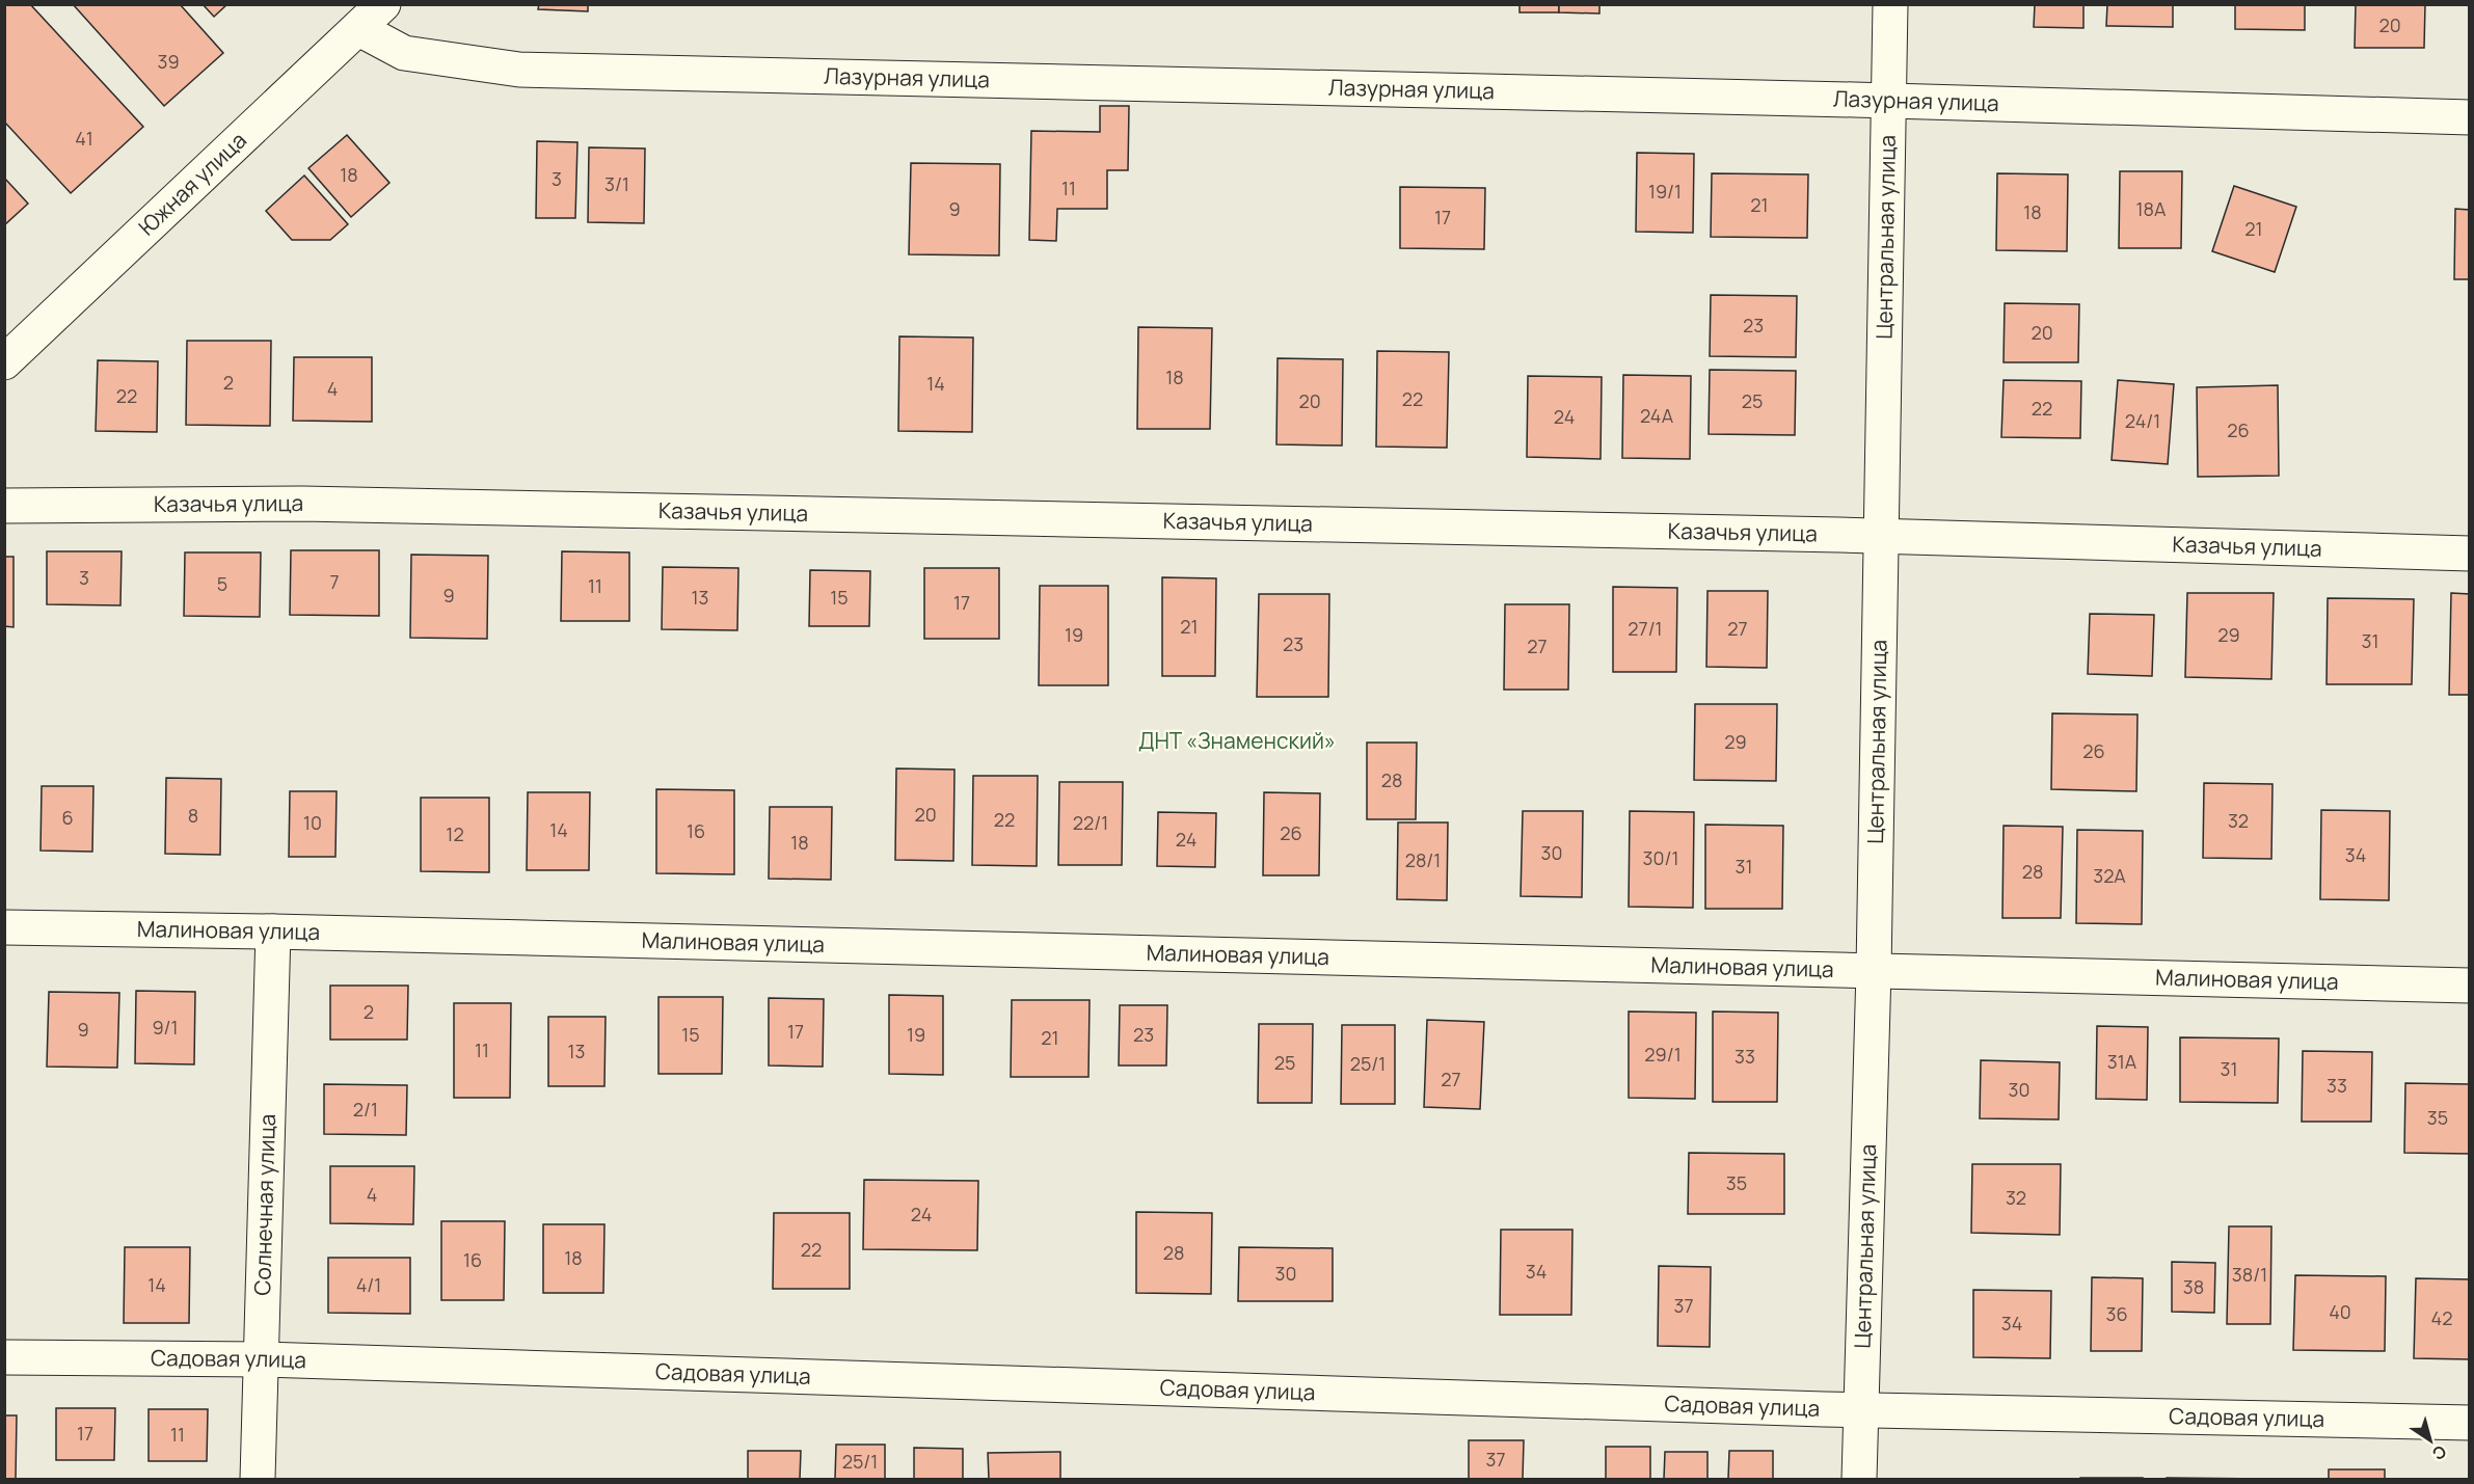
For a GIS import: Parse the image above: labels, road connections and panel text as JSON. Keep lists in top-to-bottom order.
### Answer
{
  "streets": {
    "street": [
      "Лазурная улица",
      "Южная улица",
      "Центральная улица",
      "Казачья улица",
      "Малиновая улица",
      "Солнечная улица",
      "Садовая улица"
    ]
  },
  "crossings": [
    ["Лазурная улица", "Южная улица"],
    ["Лазурная улица", "Центральная улица"],
    ["Центральная улица", "Казачья улица"],
    ["Центральная улица", "Малиновая улица"],
    ["Центральная улица", "Садовая улица"],
    ["Малиновая улица", "Солнечная улица"],
    ["Солнечная улица", "Садовая улица"]
  ],
  "parks": ["ДНТ «Знаменский»"],
  "house_numbers": [
    "20",
    "39",
    "41",
    "18",
    "3",
    "3/1",
    "11",
    "19/1",
    "21",
    "9",
    "18А",
    "18",
    "17",
    "21",
    "23",
    "20",
    "18",
    "2",
    "14",
    "4",
    "22",
    "22",
    "20",
    "25",
    "22",
    "24А",
    "24",
    "24/1",
    "26",
    "3",
    "7",
    "5",
    "11",
    "9",
    "13",
    "15",
    "17",
    "21",
    "27/1",
    "27",
    "19",
    "29",
    "31",
    "23",
    "27",
    "29",
    "26",
    "28",
    "20",
    "8",
    "6",
    "22",
    "32",
    "10",
    "22/1",
    "14",
    "16",
    "26",
    "12",
    "24",
    "18",
    "30",
    "34",
    "30/1",
    "28/1",
    "31",
    "28",
    "32А",
    "2",
    "9/1",
    "9",
    "17",
    "15",
    "19",
    "23",
    "21",
    "11",
    "13",
    "29/1",
    "33",
    "31А",
    "25",
    "25/1",
    "31",
    "27",
    "33",
    "30",
    "2/1",
    "35",
    "35",
    "4",
    "32",
    "24",
    "22",
    "28",
    "18",
    "16",
    "34",
    "30",
    "38/1",
    "14",
    "4/1",
    "38",
    "37",
    "40",
    "36",
    "42",
    "34",
    "17",
    "11",
    "37",
    "25/1"
  ],
  "north": "bottom right"
}
